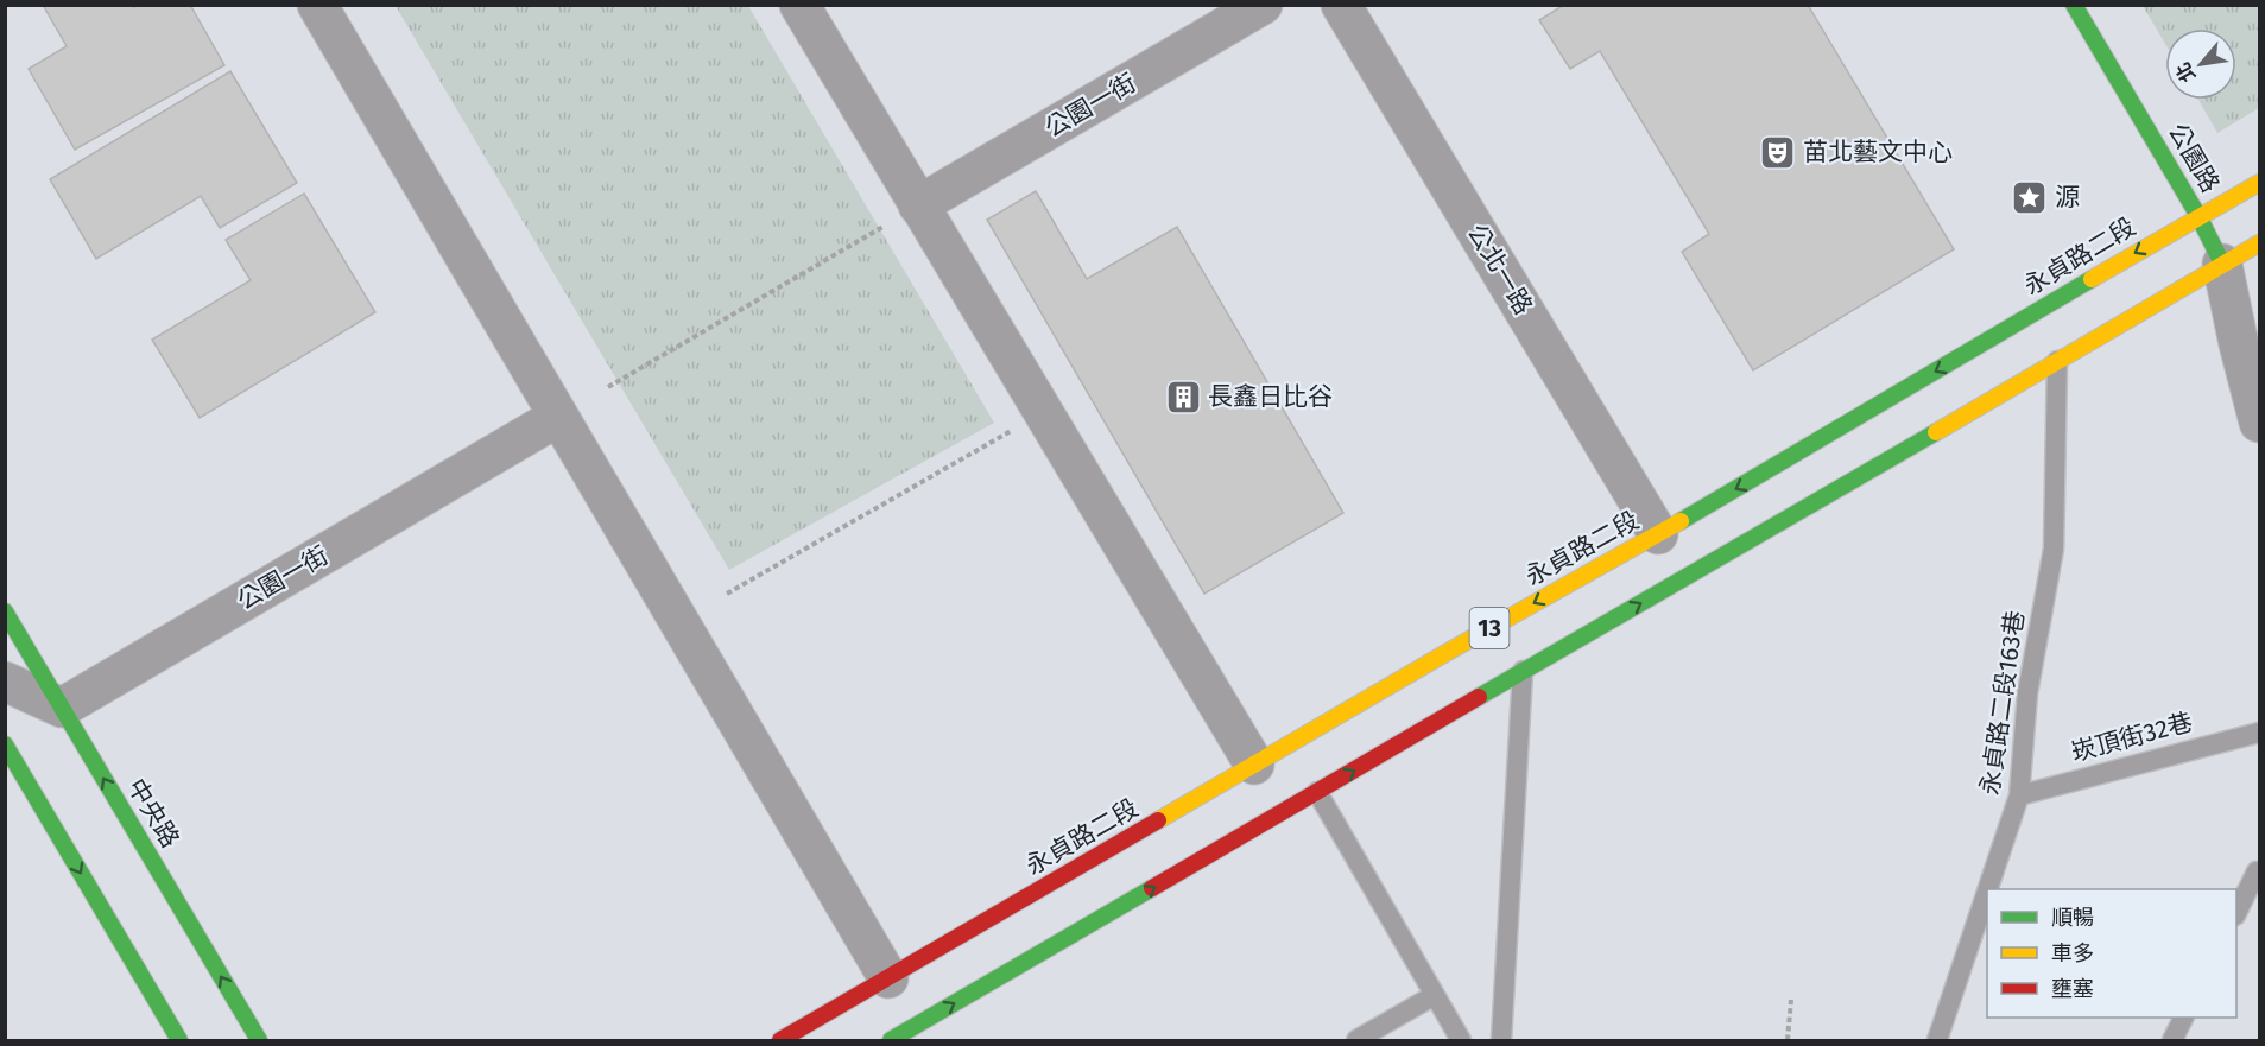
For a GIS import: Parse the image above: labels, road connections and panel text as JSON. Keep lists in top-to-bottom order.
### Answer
{
  "streets": {
    "main road": [
      "公園路",
      "永貞路二段",
      "13",
      "中央路"
    ],
    "street": ["公園一街", "公北一路"],
    "lane": ["永貞路二段163巷", "崁頂街32巷"]
  },
  "crossings": [
    ["公園一街", "中央路"],
    ["公園路", "永貞路二段"],
    ["公園路", "13"],
    ["永貞路二段", "公北一路"],
    ["13", "永貞路二段163巷"],
    ["永貞路二段163巷", "崁頂街32巷"]
  ],
  "places": {
    "theatre": ["苗北藝文中心"],
    "place": ["源"],
    "building": ["長鑫日比谷"]
  },
  "legend": ["順暢", "車多", "壅塞"],
  "north": "bottom left"
}
